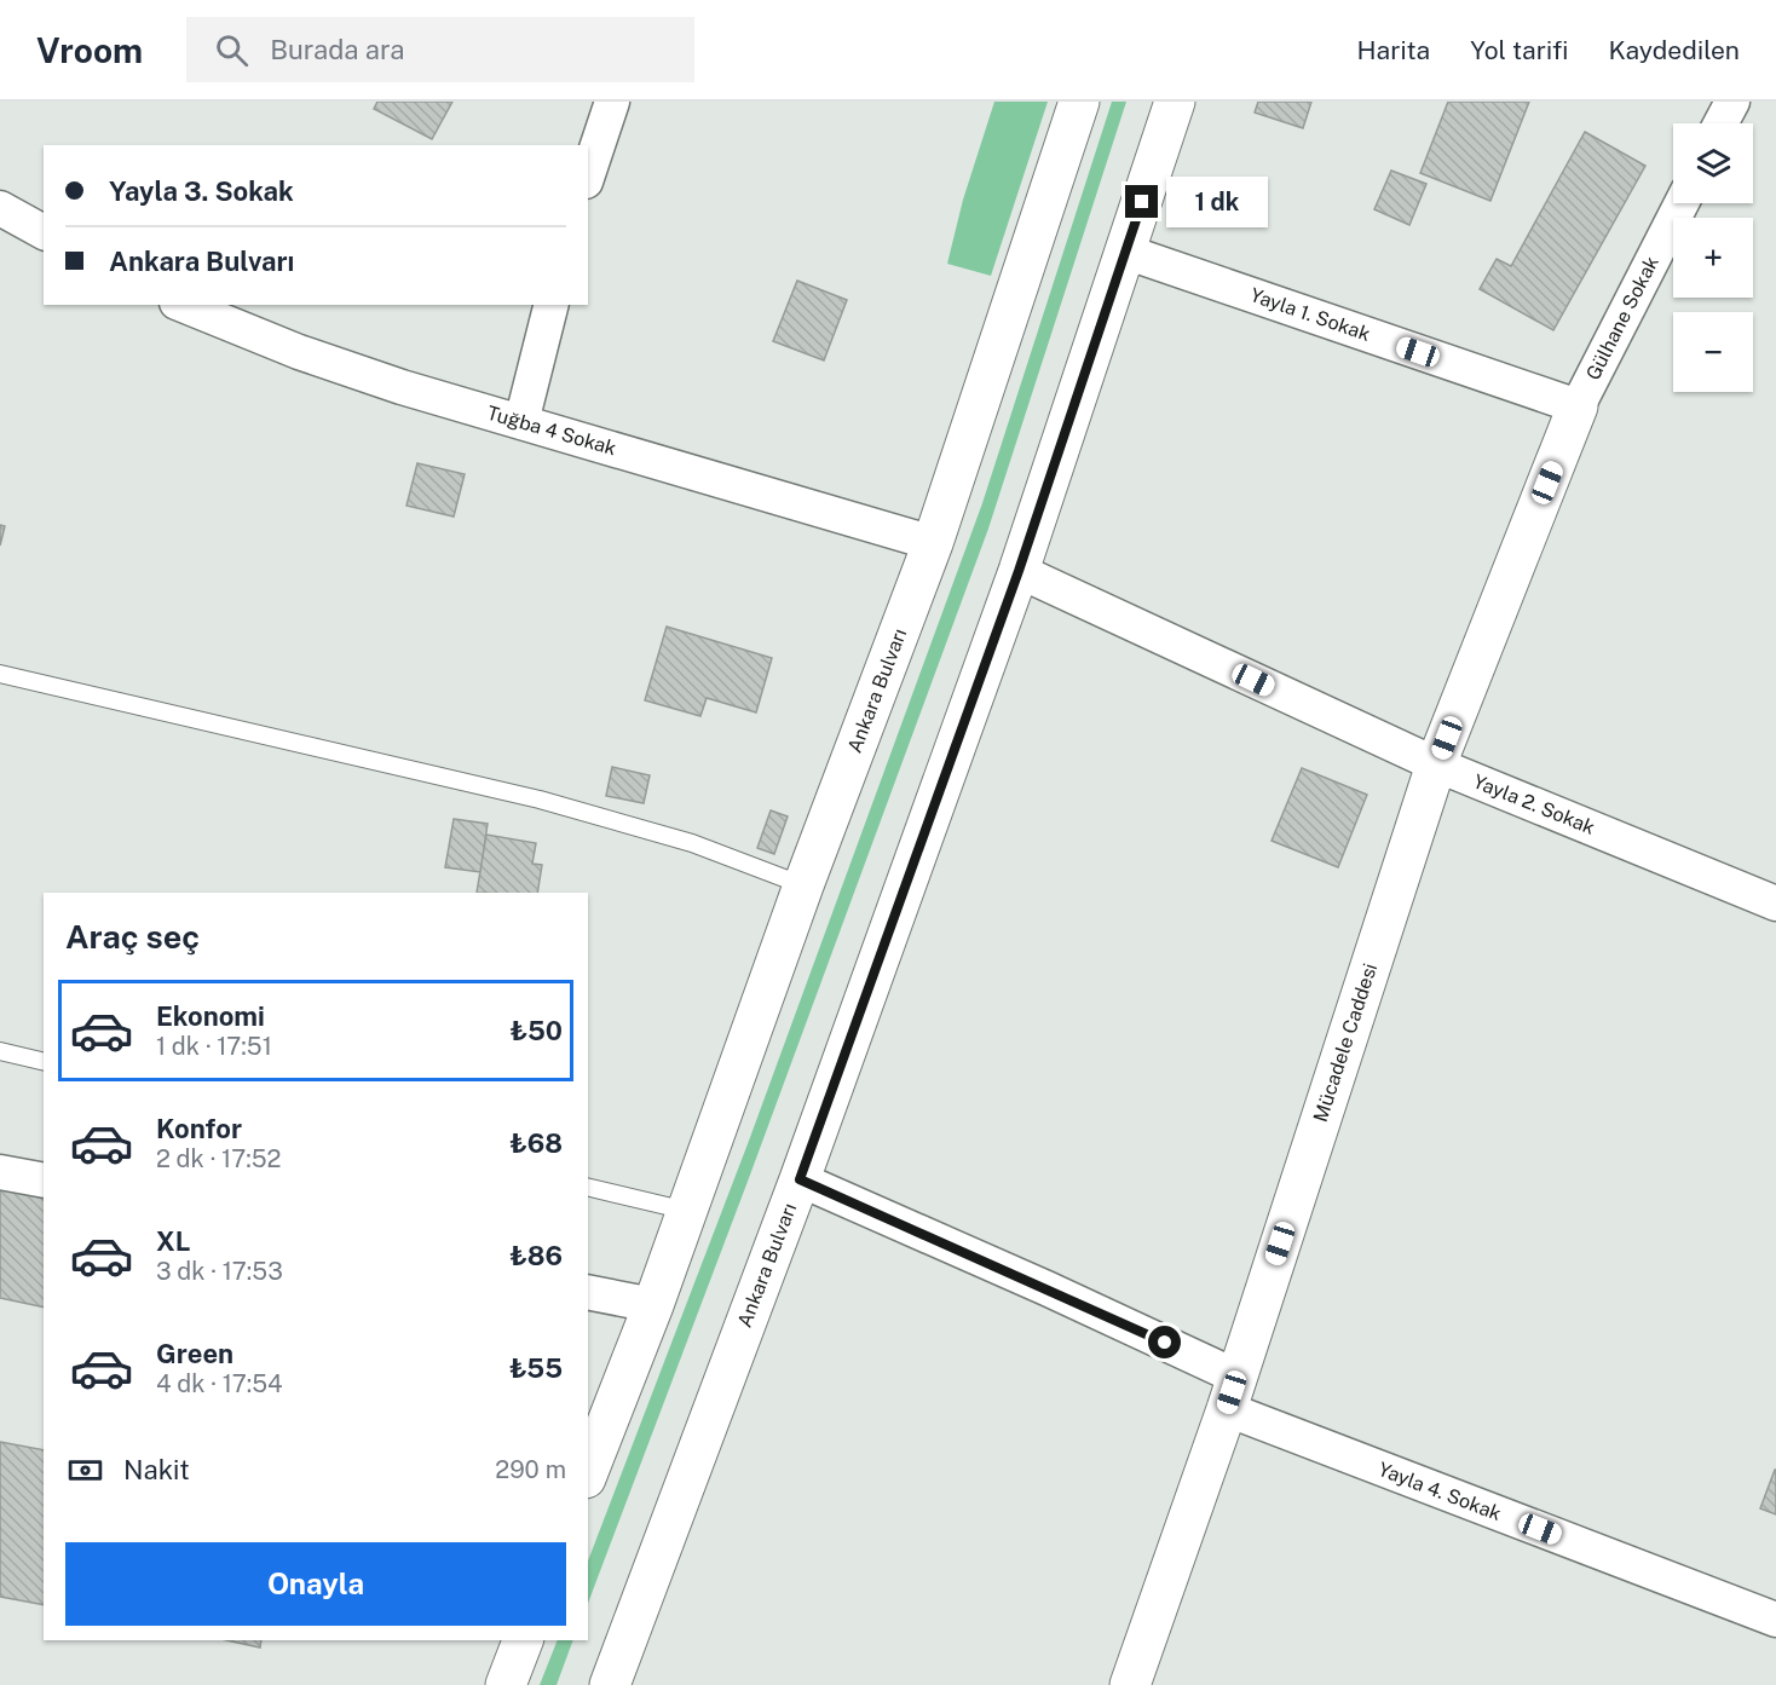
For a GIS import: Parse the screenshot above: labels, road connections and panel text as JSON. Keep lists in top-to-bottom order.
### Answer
{
  "streets": {
    "main road": ["Ankara Bulvarı", "Mücadele Caddesi"],
    "street": [
      "Yayla 1. Sokak",
      "Gülhane Sokak",
      "Tuğba 4 Sokak",
      "Yayla 2. Sokak",
      "Yayla 4. Sokak"
    ]
  },
  "crossings": [
    ["Yayla 1. Sokak", "Gülhane Sokak"],
    ["Yayla 1. Sokak", "Ankara Bulvarı"],
    ["Yayla 1. Sokak", "Mücadele Caddesi"],
    ["Gülhane Sokak", "Mücadele Caddesi"],
    ["Tuğba 4 Sokak", "Ankara Bulvarı"],
    ["Ankara Bulvarı", "Yayla 2. Sokak"],
    ["Ankara Bulvarı", "Yayla 4. Sokak"],
    ["Yayla 2. Sokak", "Mücadele Caddesi"],
    ["Mücadele Caddesi", "Yayla 4. Sokak"]
  ],
  "page": {
    "header": "Vroom",
    "search": "Burada ara",
    "nav": ["Harita", "Yol tarifi", "Kaydedilen"],
    "map_buttons": ["+", "−"],
    "banner": ["Yayla 3. Sokak", "Ankara Bulvarı"],
    "bubble": "1 dk",
    "heading": "Araç seç",
    "list": [
      {
        "name": "Ekonomi",
        "note": "1 dk · 17:51",
        "value": "₺50"
      },
      {
        "name": "Konfor",
        "note": "2 dk · 17:52",
        "value": "₺68"
      },
      {
        "name": "XL",
        "note": "3 dk · 17:53",
        "value": "₺86"
      },
      {
        "name": "Green",
        "note": "4 dk · 17:54",
        "value": "₺55"
      }
    ],
    "pay": ["Nakit", "290 m"],
    "buttons": "Onayla"
  }
}
